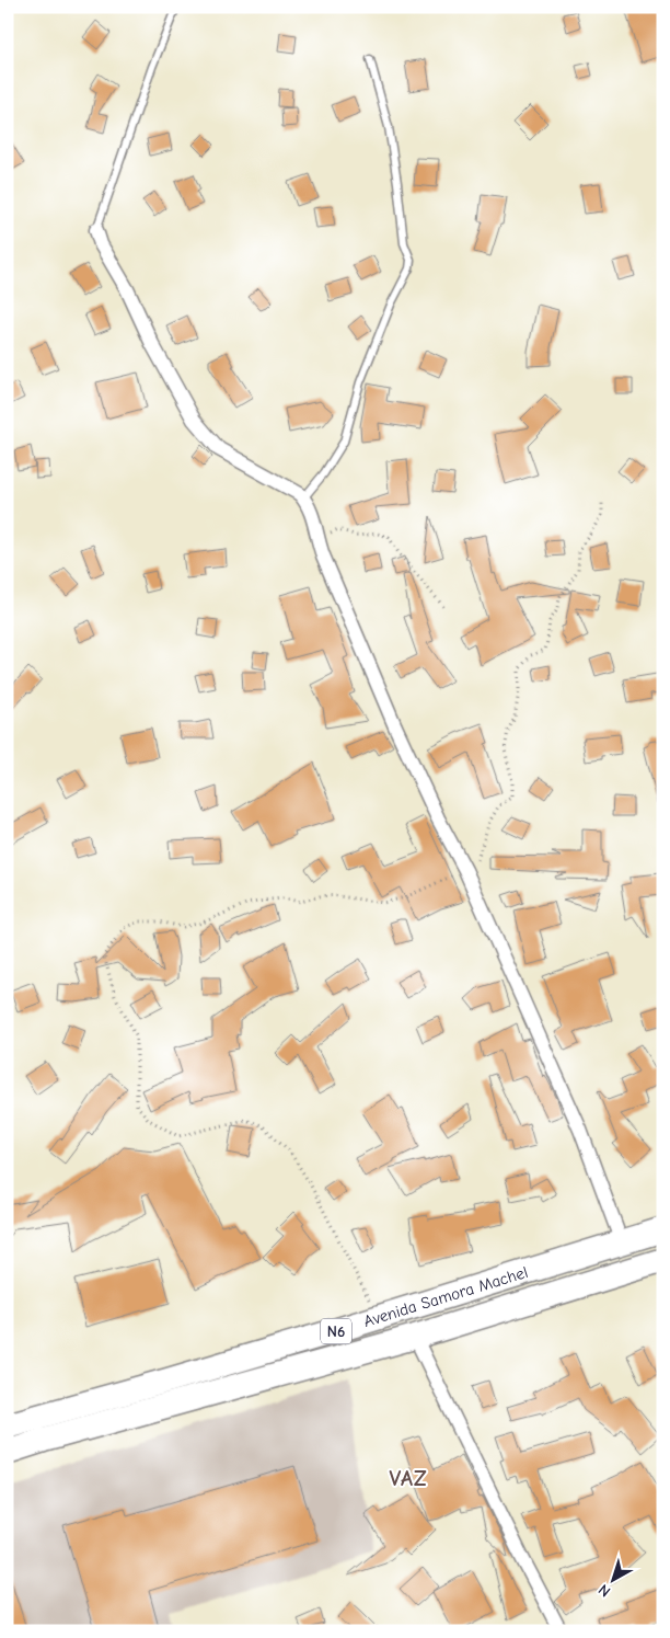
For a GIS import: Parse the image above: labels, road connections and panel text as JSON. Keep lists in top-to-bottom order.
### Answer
{
  "streets": {
    "highway": ["Avenida Samora Machel", "N6"]
  },
  "districts": ["VAZ"],
  "north": "bottom left"
}
